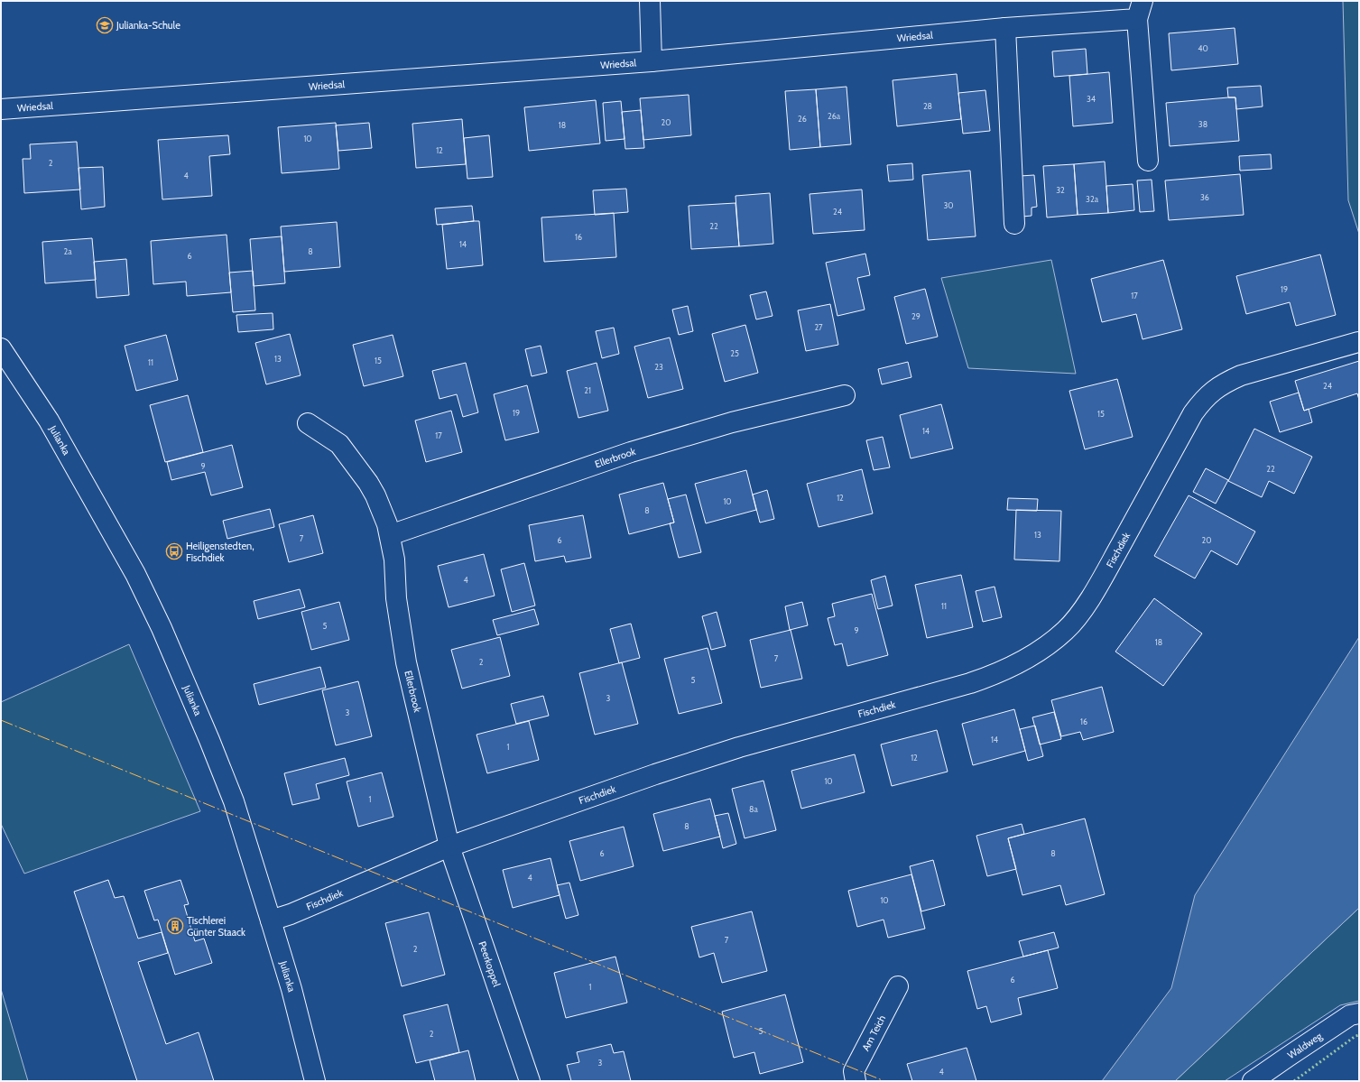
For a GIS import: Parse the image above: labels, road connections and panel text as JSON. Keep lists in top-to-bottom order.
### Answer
{
  "streets": {
    "street": [
      "Wriedsal",
      "Julianka",
      "Ellerbrook",
      "Fischdiek",
      "Peerkoppel",
      "Am Teich",
      "Waldweg"
    ]
  },
  "crossings": [
    ["Julianka", "Fischdiek"],
    ["Ellerbrook", "Fischdiek"],
    ["Ellerbrook", "Peerkoppel"],
    ["Fischdiek", "Peerkoppel"]
  ],
  "places": {
    "school or university": ["Julianka-Schule"],
    "bus stop": ["Heiligenstedten, Fischdiek"],
    "building": ["Tischlerei Günter Staack"]
  },
  "house_numbers": [
    "40",
    "34",
    "28",
    "26a",
    "26",
    "20",
    "38",
    "18",
    "10",
    "12",
    "2",
    "4",
    "32",
    "36",
    "32a",
    "30",
    "24",
    "22",
    "16",
    "14",
    "2a",
    "8",
    "6",
    "19",
    "17",
    "29",
    "27",
    "25",
    "13",
    "15",
    "11",
    "23",
    "24",
    "21",
    "19",
    "15",
    "14",
    "17",
    "9",
    "22",
    "12",
    "10",
    "8",
    "13",
    "7",
    "6",
    "20",
    "4",
    "11",
    "5",
    "9",
    "18",
    "7",
    "2",
    "5",
    "3",
    "3",
    "16",
    "14",
    "1",
    "12",
    "10",
    "1",
    "8a",
    "8",
    "6",
    "8",
    "4",
    "10",
    "7",
    "2",
    "6",
    "1",
    "5",
    "2",
    "3",
    "4"
  ]
}
